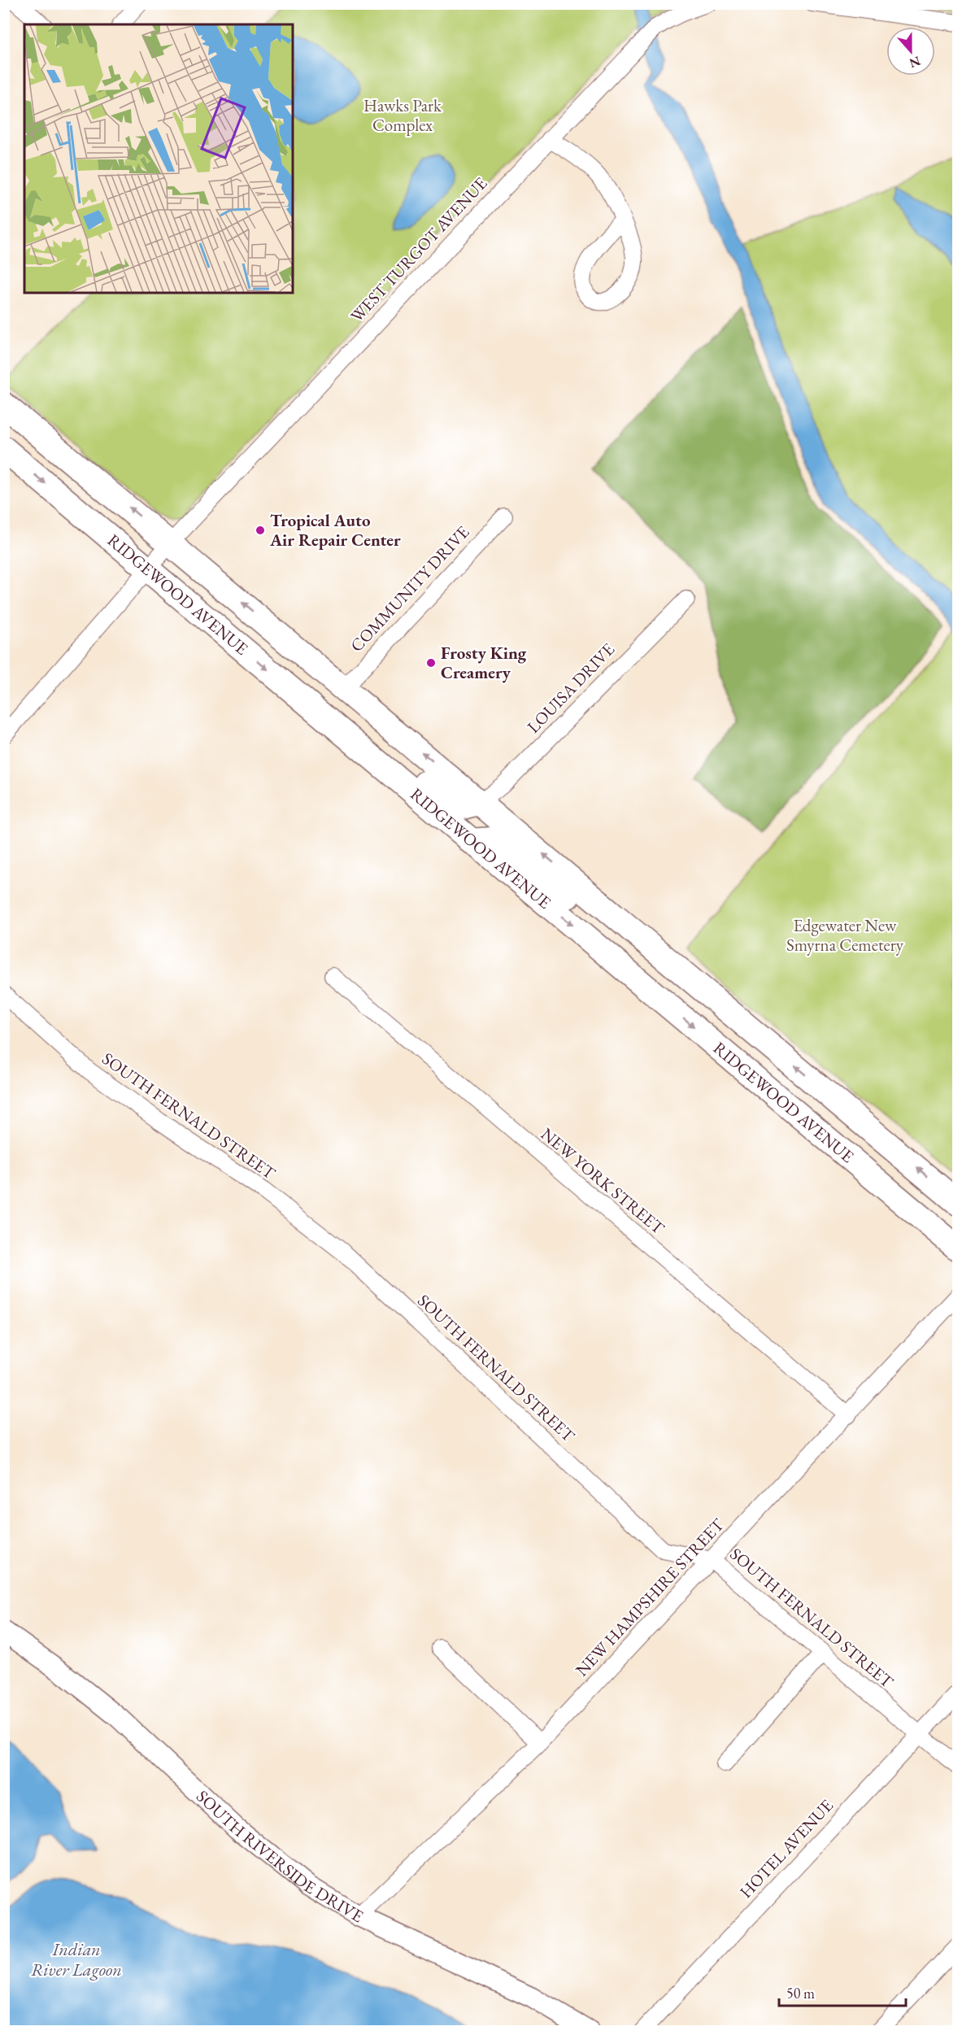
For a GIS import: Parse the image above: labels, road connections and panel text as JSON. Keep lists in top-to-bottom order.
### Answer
{
  "streets": {
    "main road": ["RIDGEWOOD AVENUE"],
    "street": [
      "WEST TURGOT AVENUE",
      "COMMUNITY DRIVE",
      "LOUISA DRIVE",
      "SOUTH FERNALD STREET",
      "NEW YORK STREET",
      "NEW HAMPSHIRE STREET",
      "HOTEL AVENUE",
      "SOUTH RIVERSIDE DRIVE"
    ]
  },
  "crossings": [
    ["WEST TURGOT AVENUE", "RIDGEWOOD AVENUE"],
    ["COMMUNITY DRIVE", "RIDGEWOOD AVENUE"],
    ["RIDGEWOOD AVENUE", "LOUISA DRIVE"],
    ["SOUTH FERNALD STREET", "NEW HAMPSHIRE STREET"],
    ["SOUTH FERNALD STREET", "HOTEL AVENUE"],
    ["NEW YORK STREET", "NEW HAMPSHIRE STREET"],
    ["NEW HAMPSHIRE STREET", "SOUTH RIVERSIDE DRIVE"]
  ],
  "water": ["Indian River Lagoon"],
  "parks": ["Hawks Park Complex", "Edgewater New Smyrna Cemetery"],
  "places": ["Tropical Auto Air Repair Center", "Frosty King Creamery"],
  "scale_bar": "50 m",
  "north": "bottom"
}
